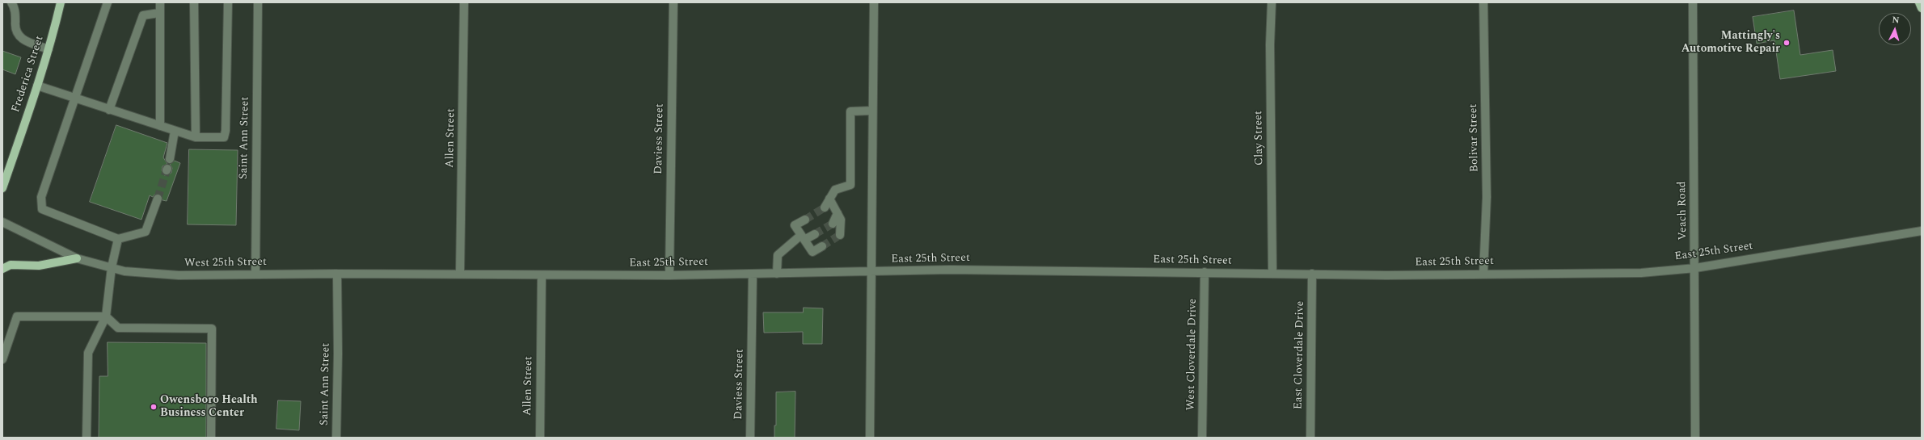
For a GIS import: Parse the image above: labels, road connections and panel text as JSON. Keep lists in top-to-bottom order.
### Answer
{
  "streets": {
    "main road": ["Frederica Street"],
    "street": [
      "Saint Ann Street",
      "Allen Street",
      "Clay Street",
      "Bolivar Street",
      "Daviess Street",
      "Veach Road",
      "East 25th Street",
      "West 25th Street",
      "West Cloverdale Drive",
      "East Cloverdale Drive"
    ]
  },
  "crossings": [
    ["Saint Ann Street", "West 25th Street"],
    ["Allen Street", "East 25th Street"],
    ["Allen Street", "West 25th Street"],
    ["Clay Street", "East 25th Street"],
    ["Bolivar Street", "East 25th Street"],
    ["Daviess Street", "East 25th Street"],
    ["Veach Road", "East 25th Street"],
    ["East 25th Street", "West 25th Street"],
    ["East 25th Street", "West Cloverdale Drive"],
    ["East 25th Street", "East Cloverdale Drive"]
  ],
  "places": ["Mattingly's Automotive Repair", "Owensboro Health Business Center"],
  "north": "top"
}
